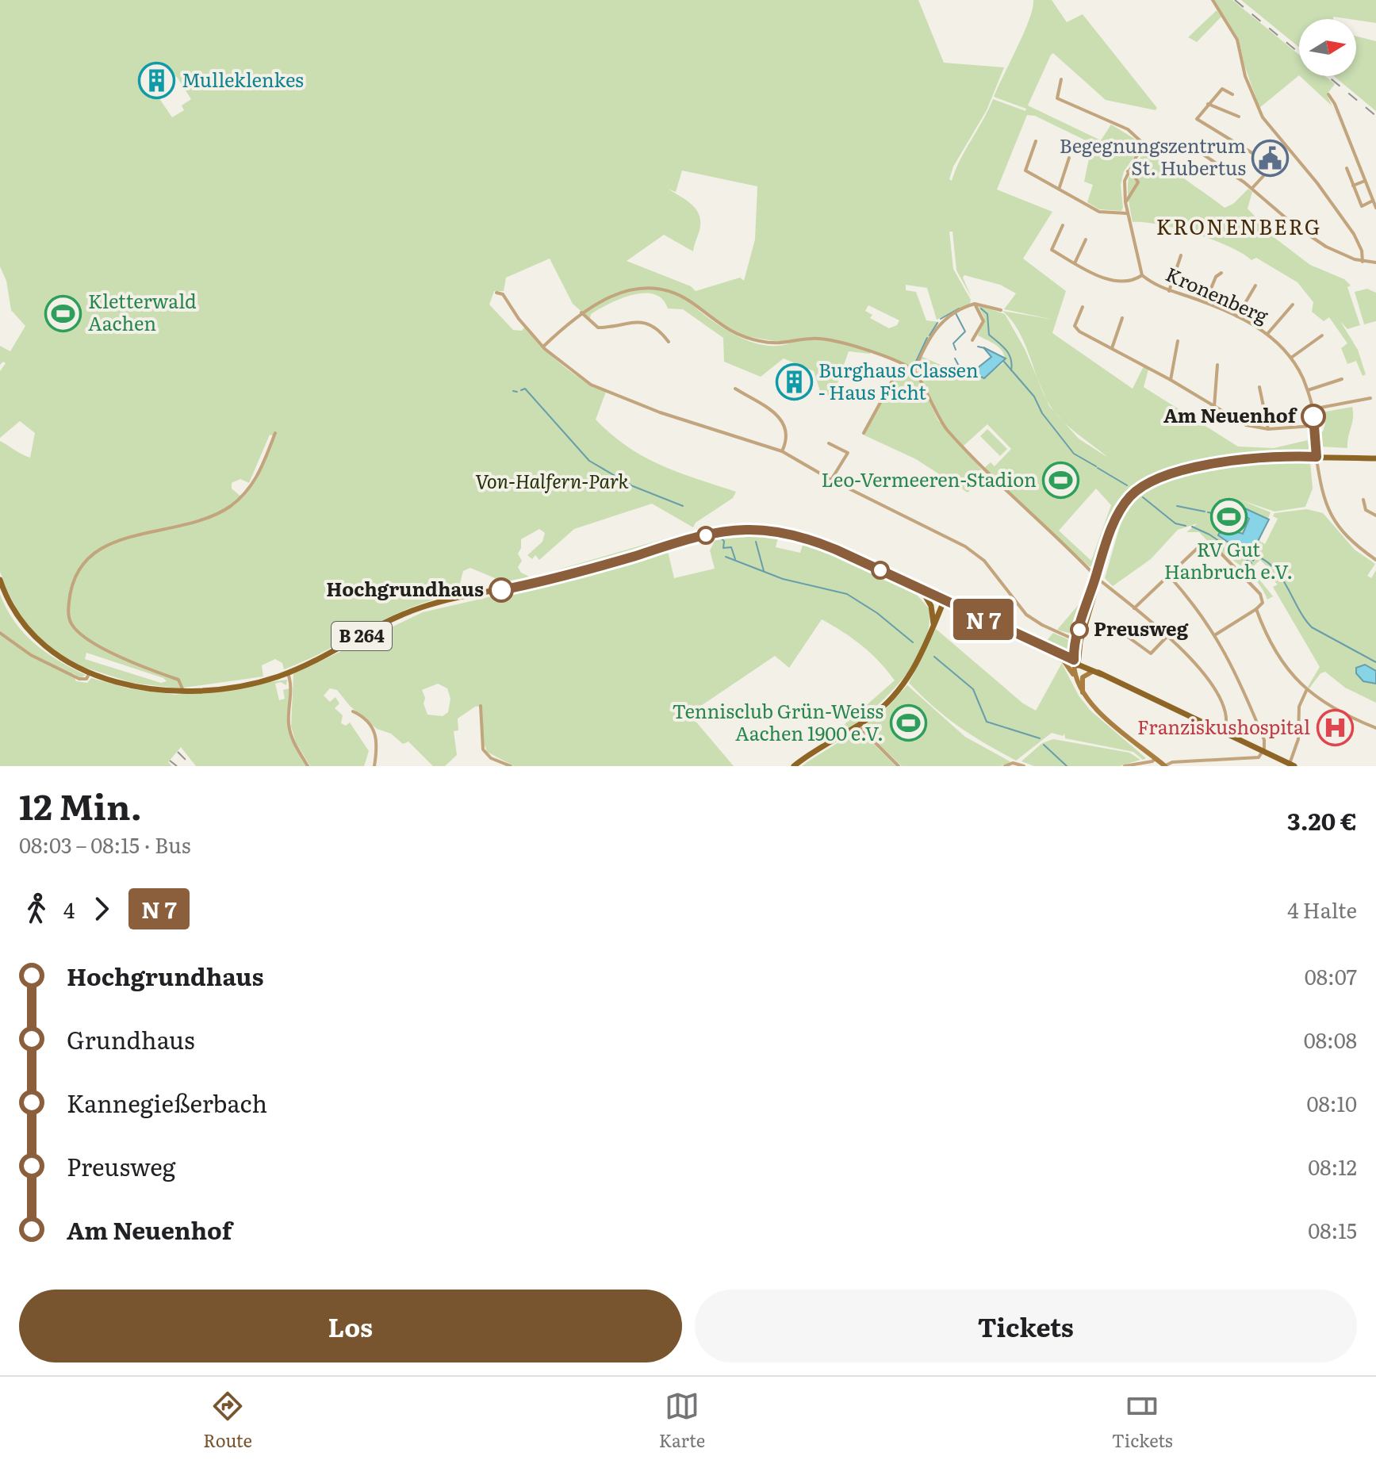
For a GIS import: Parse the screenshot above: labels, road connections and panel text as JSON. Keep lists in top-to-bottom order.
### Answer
{
  "streets": {
    "main road": ["B 264"],
    "street": ["Kronenberg"]
  },
  "districts": ["KRONENBERG"],
  "parks": ["Von-Halfern-Park"],
  "places": {
    "building": ["Mulleklenkes", "Burghaus Classen - Haus Ficht"],
    "public building": ["Begegnungszentrum St. Hubertus"],
    "sports": [
      "Kletterwald Aachen",
      "Leo-Vermeeren-Stadion",
      "RV Gut Hanbruch e.V.",
      "Tennisclub Grün-Weiss Aachen 1900 e.V."
    ],
    "other": ["Am Neuenhof", "Hochgrundhaus", "Preusweg"],
    "hospital": ["Franziskushospital"]
  },
  "north": "right",
  "page": {
    "on_map": "N 7",
    "heading": ["12 Min.", "08:03 – 08:15 · Bus", "3.20 €"],
    "legs": ["4", "N 7", "4 Halte"],
    "list": [
      {
        "name": "Hochgrundhaus",
        "value": "08:07"
      },
      {
        "name": "Grundhaus",
        "value": "08:08"
      },
      {
        "name": "Kannegießerbach",
        "value": "08:10"
      },
      {
        "name": "Preusweg",
        "value": "08:12"
      },
      {
        "name": "Am Neuenhof",
        "value": "08:15"
      }
    ],
    "buttons": ["Los", "Tickets"],
    "tabs": ["Route", "Karte", "Tickets"]
  }
}
